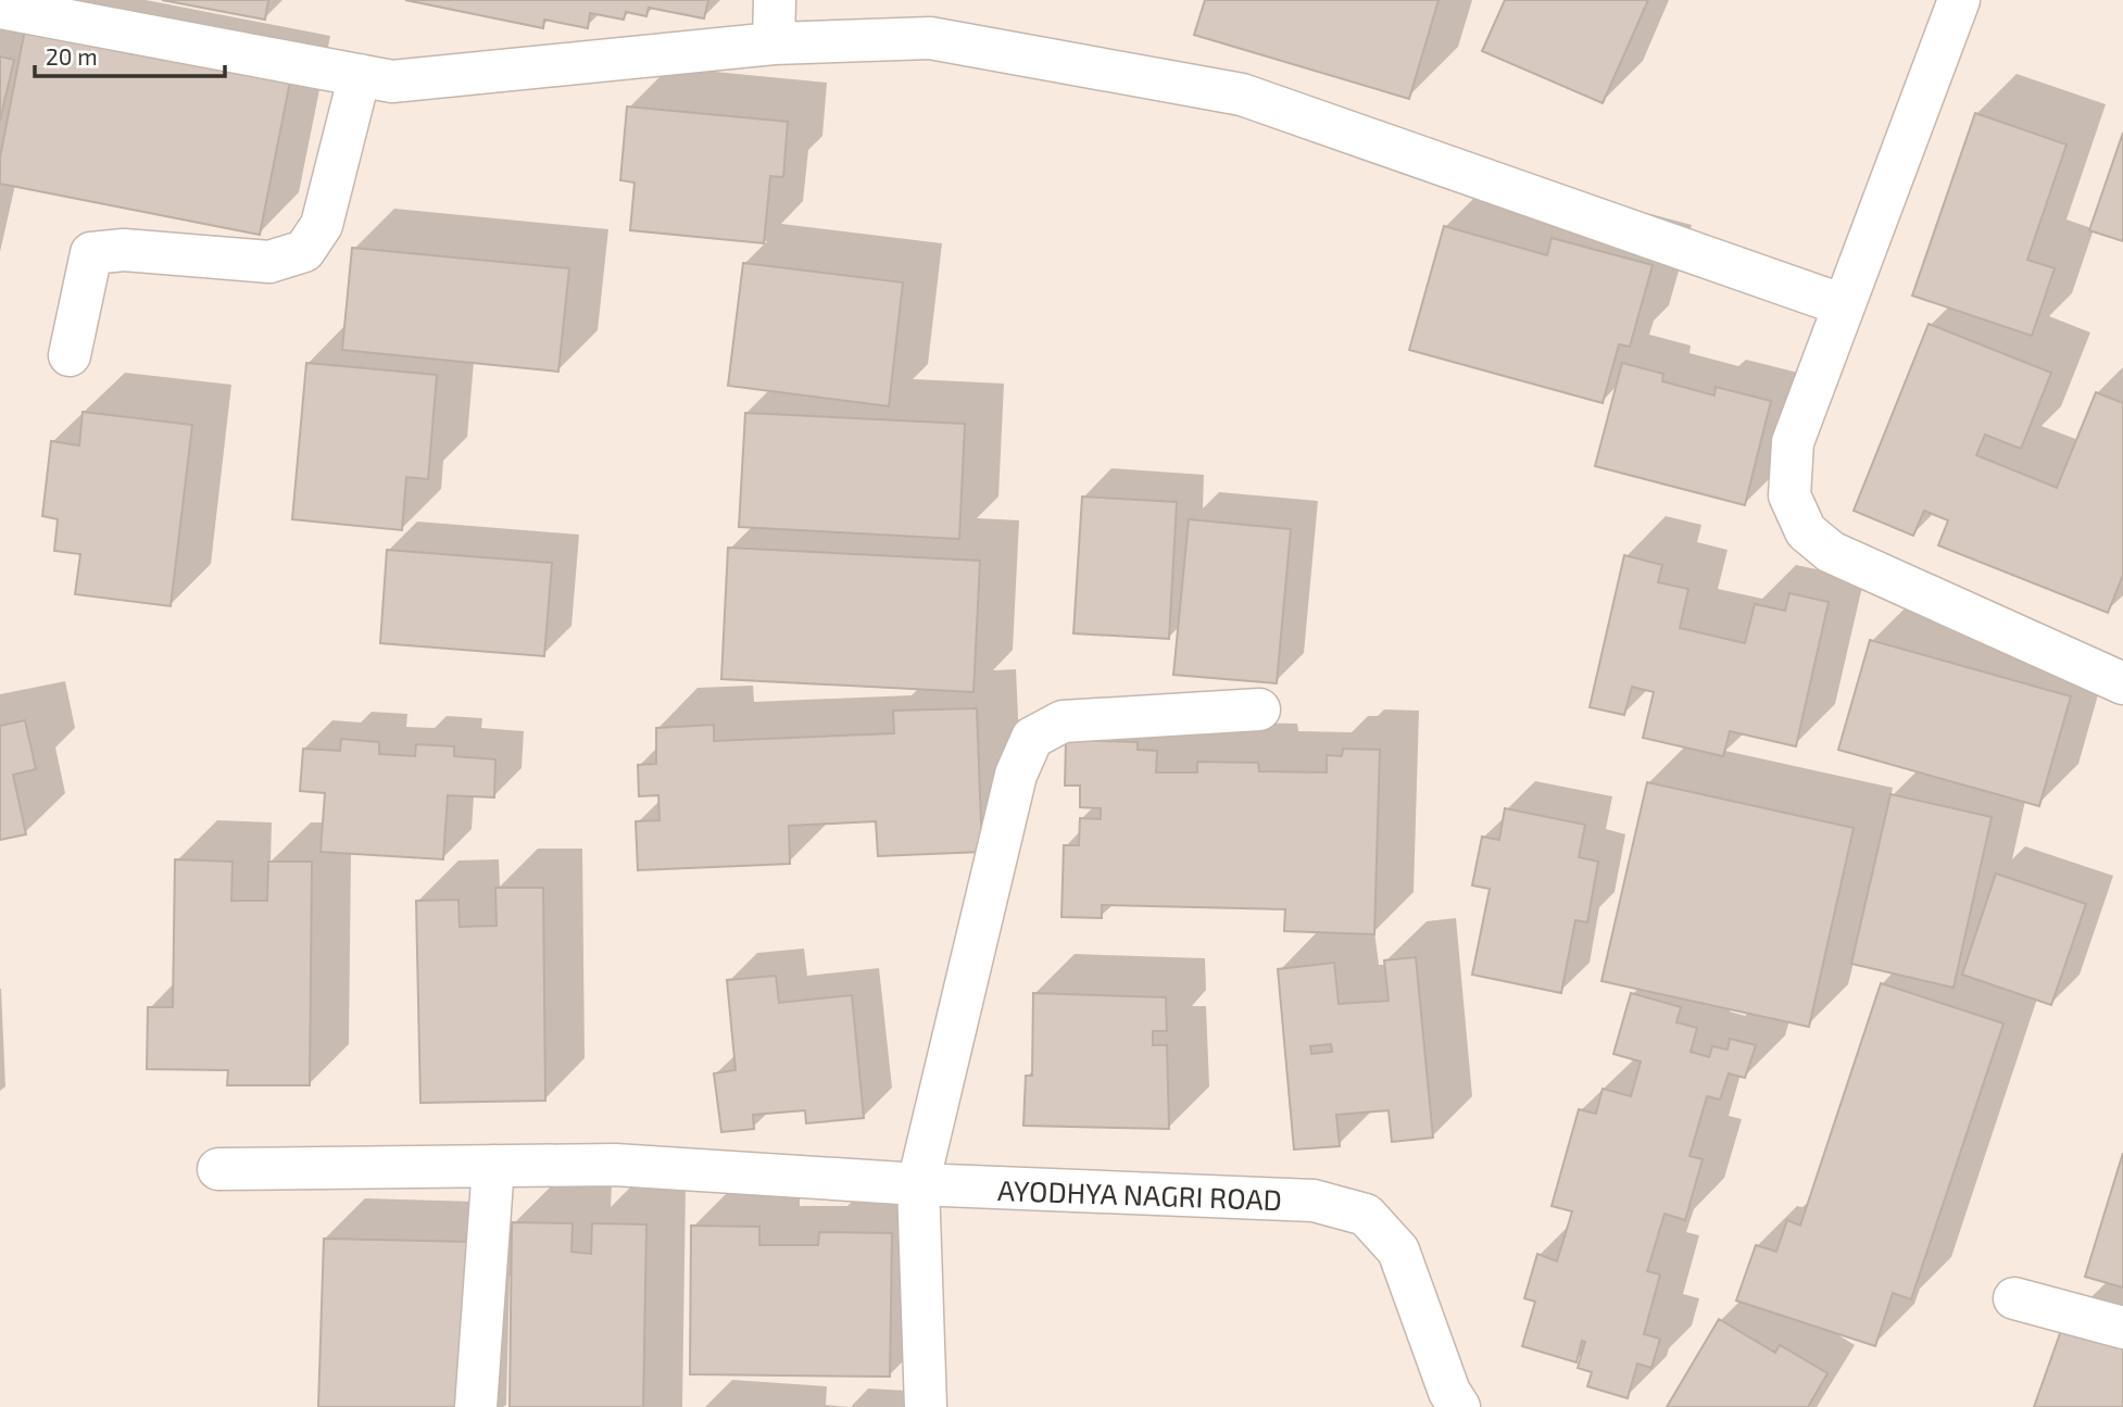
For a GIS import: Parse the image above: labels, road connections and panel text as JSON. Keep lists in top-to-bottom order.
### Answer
{
  "streets": {
    "street": ["AYODHYA NAGRI ROAD"]
  },
  "scale_bar": "20 m"
}
